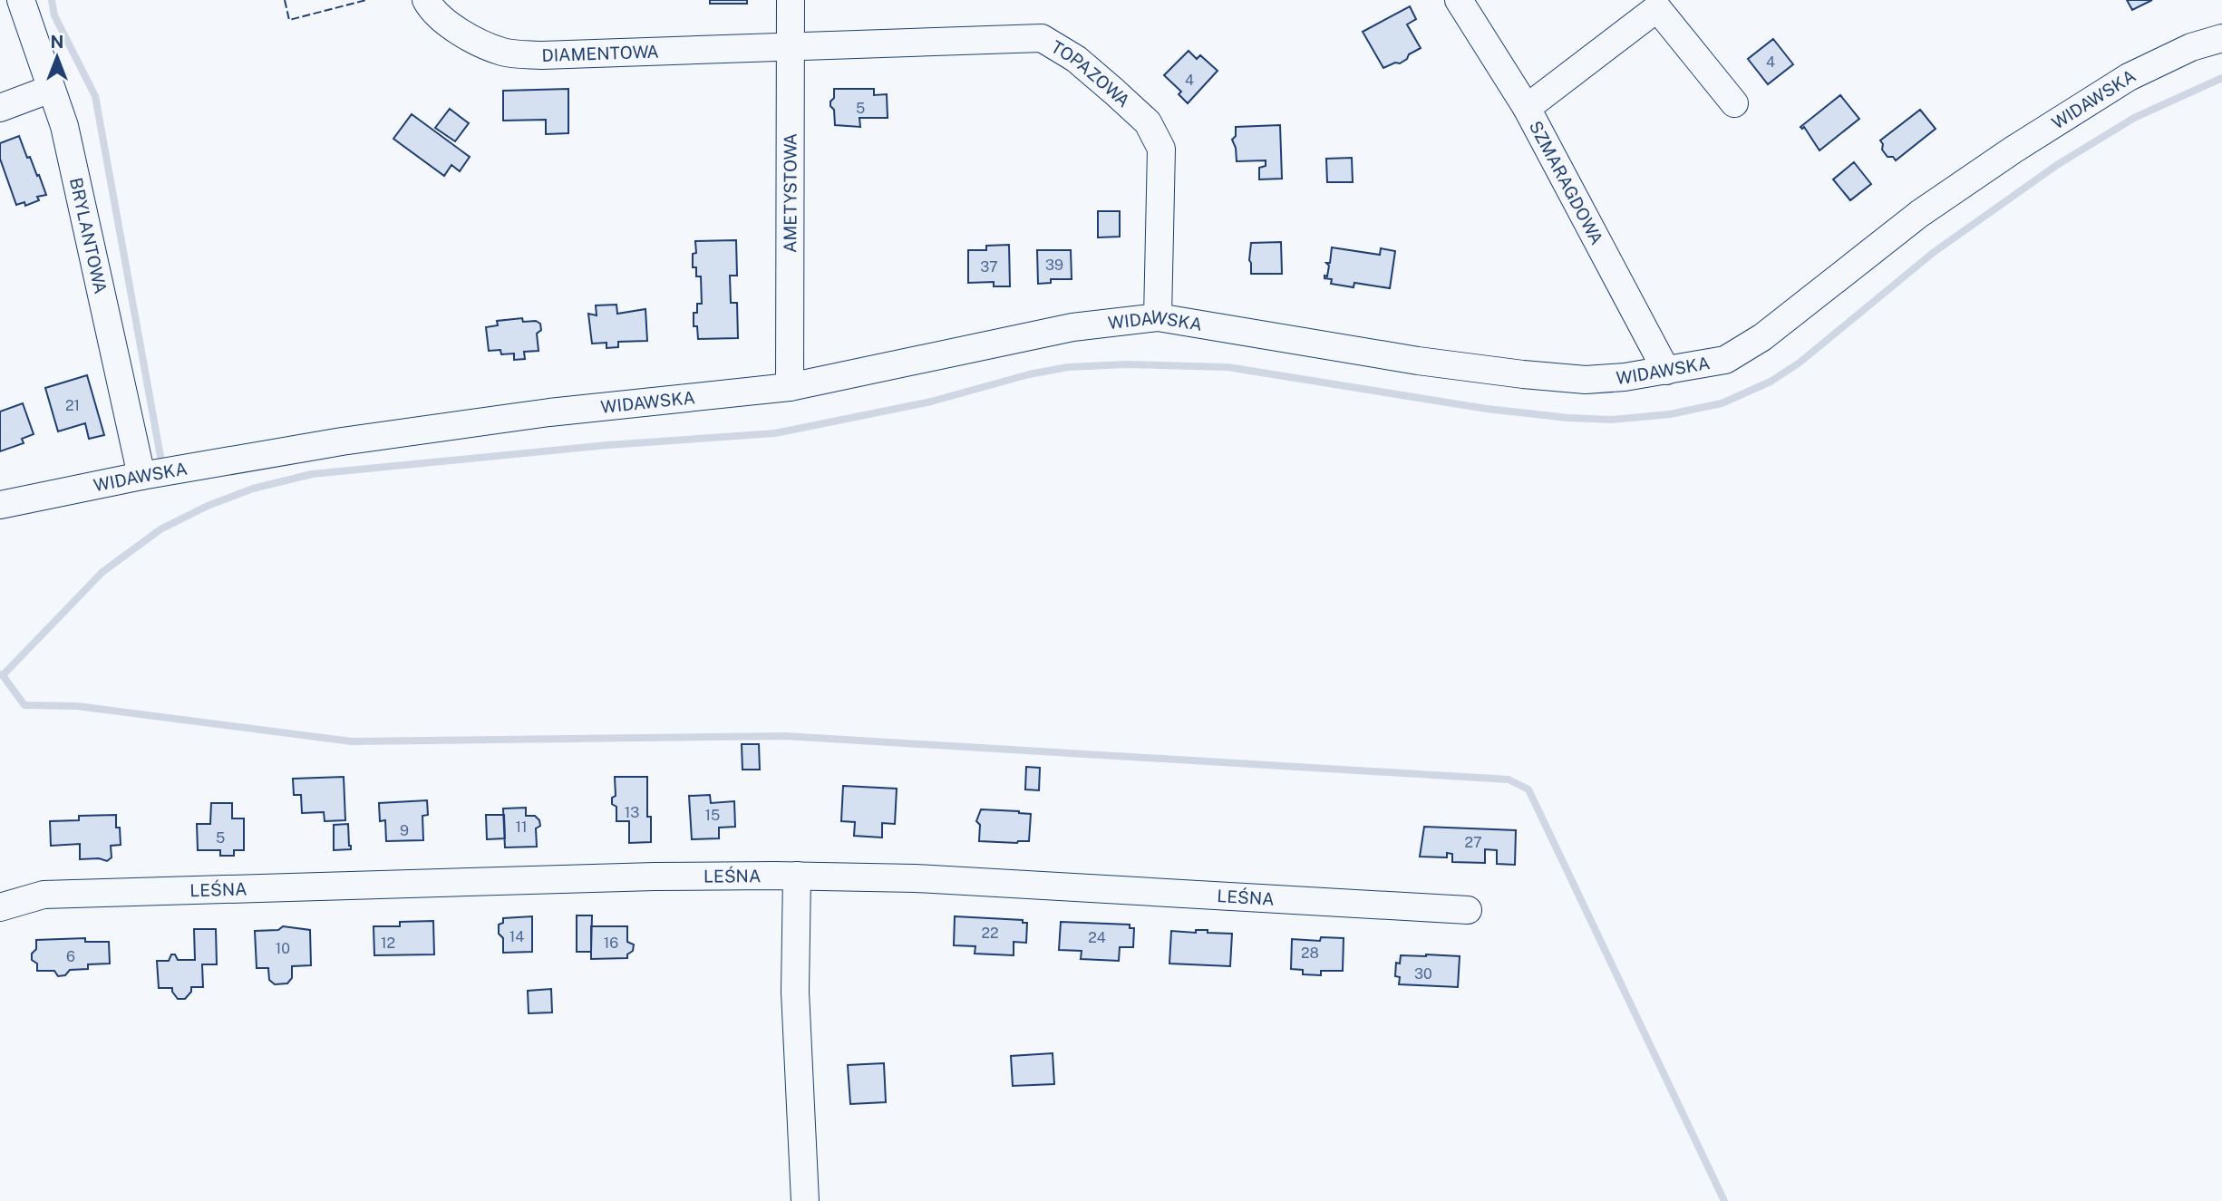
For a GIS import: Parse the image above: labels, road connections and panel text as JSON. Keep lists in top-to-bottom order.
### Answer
{
  "streets": {
    "street": [
      "DIAMENTOWA",
      "TOPAZOWA",
      "WIDAWSKA",
      "SZMARAGDOWA",
      "AMETYSTOWA",
      "BRYLANTOWA",
      "LEŚNA"
    ]
  },
  "crossings": [
    ["DIAMENTOWA", "TOPAZOWA"],
    ["DIAMENTOWA", "AMETYSTOWA"],
    ["TOPAZOWA", "WIDAWSKA"],
    ["TOPAZOWA", "AMETYSTOWA"],
    ["WIDAWSKA", "SZMARAGDOWA"],
    ["WIDAWSKA", "AMETYSTOWA"],
    ["WIDAWSKA", "BRYLANTOWA"]
  ],
  "house_numbers": [
    "4",
    "4",
    "5",
    "39",
    "37",
    "21",
    "13",
    "15",
    "11",
    "9",
    "5",
    "27",
    "22",
    "14",
    "24",
    "12",
    "16",
    "10",
    "28",
    "6",
    "30"
  ],
  "north": "top"
}
